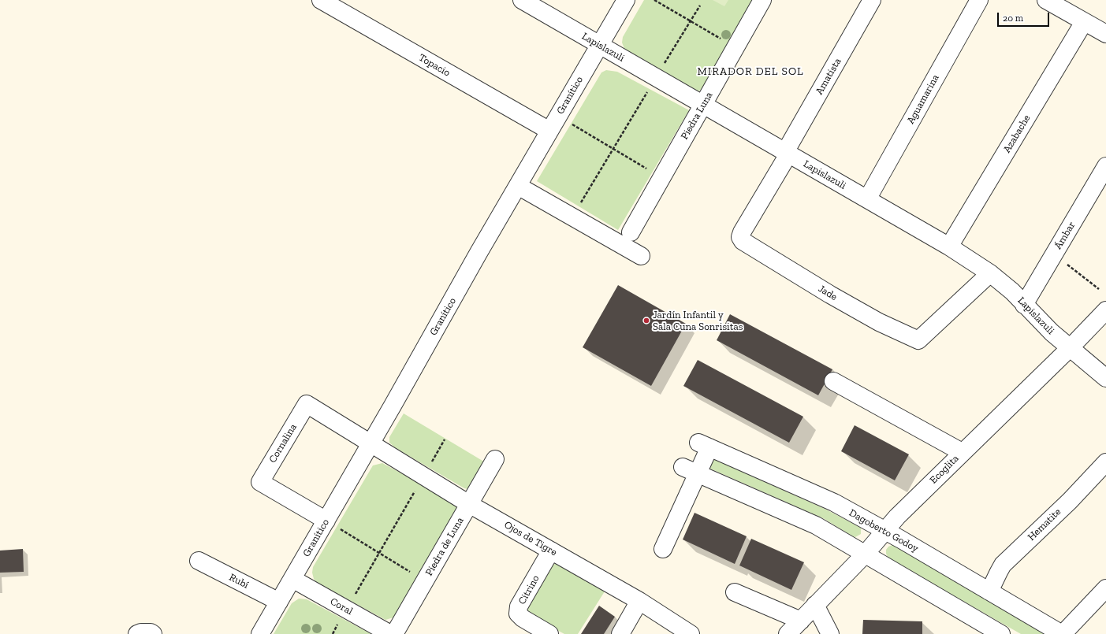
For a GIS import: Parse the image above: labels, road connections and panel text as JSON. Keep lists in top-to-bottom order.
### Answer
{
  "streets": {
    "street": [
      "Lapislazuli",
      "Topacio",
      "Amatista",
      "Granítico",
      "Aguamarina",
      "Piedra Luna",
      "Azabache",
      "Ámbar",
      "Jade",
      "Cornalina",
      "Ecoglita",
      "Hematite",
      "Dagoberto Godoy",
      "Ojos de Tigre",
      "Piedra de Luna",
      "Rubí",
      "Citrino",
      "Coral"
    ]
  },
  "crossings": [
    ["Lapislazuli", "Amatista"],
    ["Lapislazuli", "Granítico"],
    ["Lapislazuli", "Aguamarina"],
    ["Lapislazuli", "Piedra Luna"],
    ["Lapislazuli", "Azabache"],
    ["Lapislazuli", "Ámbar"],
    ["Lapislazuli", "Jade"],
    ["Lapislazuli", "Ecoglita"],
    ["Topacio", "Granítico"],
    ["Amatista", "Jade"],
    ["Granítico", "Cornalina"],
    ["Granítico", "Ojos de Tigre"],
    ["Granítico", "Rubí"],
    ["Granítico", "Coral"],
    ["Cornalina", "Ojos de Tigre"],
    ["Ecoglita", "Dagoberto Godoy"],
    ["Hematite", "Dagoberto Godoy"],
    ["Ojos de Tigre", "Piedra de Luna"],
    ["Ojos de Tigre", "Citrino"]
  ],
  "districts": ["MIRADOR DEL SOL"],
  "places": ["Jardín Infantil y Sala Cuna Sonrisitas"],
  "scale_bar": "20 m"
}
